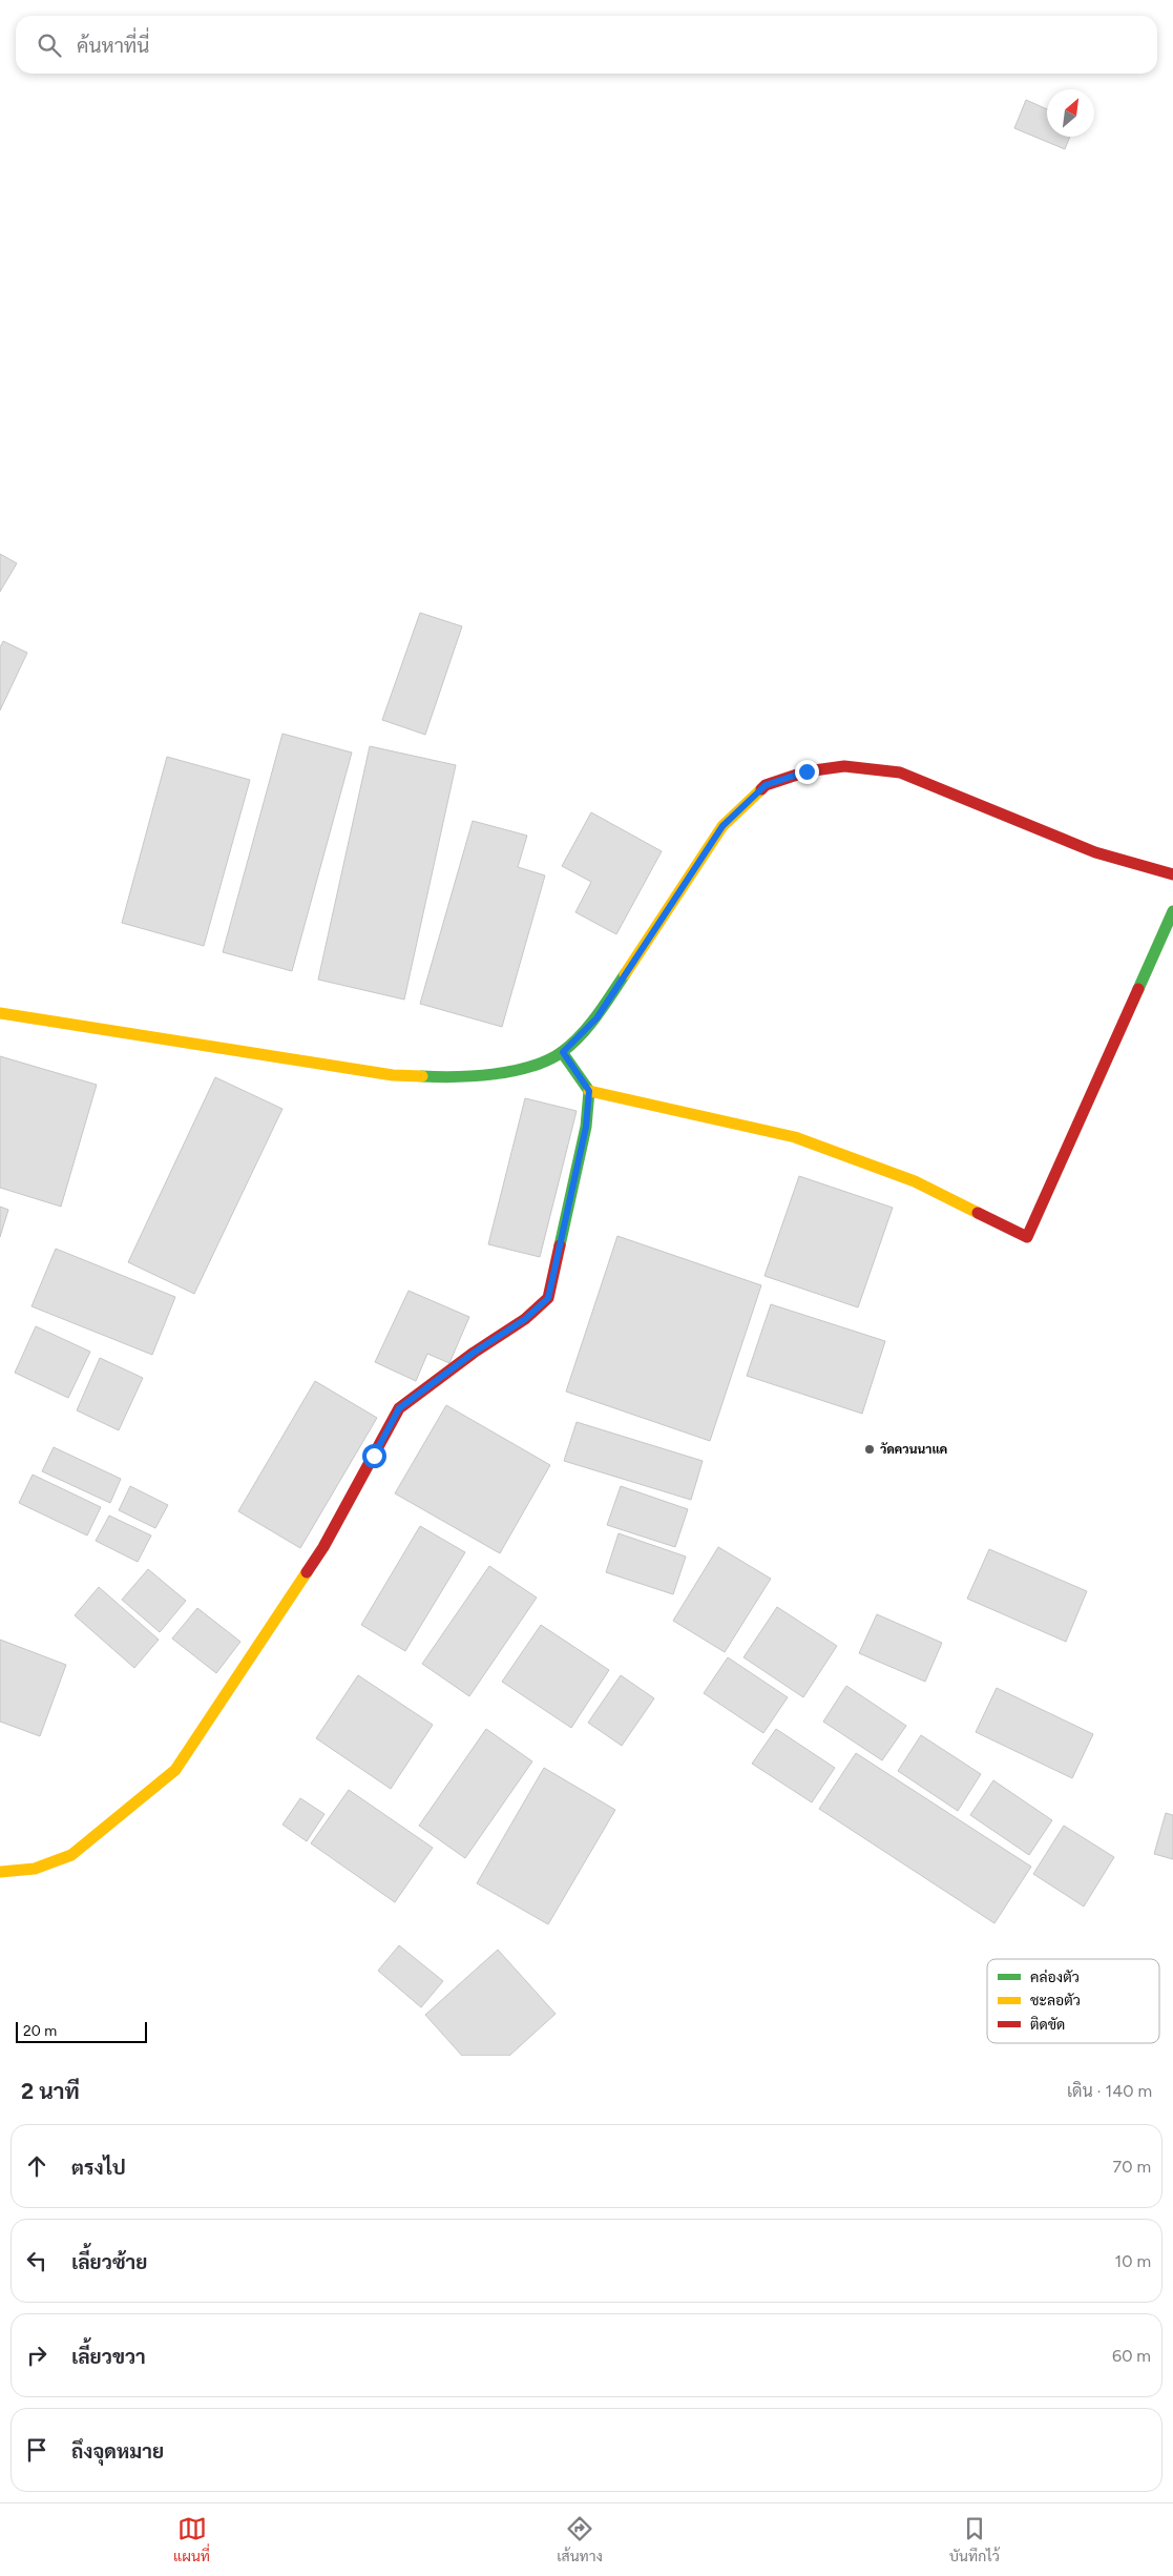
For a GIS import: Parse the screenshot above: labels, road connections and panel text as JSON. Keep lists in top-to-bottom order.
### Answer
{
  "places": ["วัดควนนาแค"],
  "legend": ["คล่องตัว", "ชะลอตัว", "ติดขัด"],
  "scale_bar": "20 m",
  "north": "top right",
  "page": {
    "search": "ค้นหาที่นี่",
    "scale": "20 m",
    "heading": ["2 นาที", "เดิน · 140 m"],
    "list": [
      ["ตรงไป", "70 m"],
      ["เลี้ยวซ้าย", "10 m"],
      ["เลี้ยวขวา", "60 m"],
      "ถึงจุดหมาย"
    ],
    "nav": ["แผนที่", "เส้นทาง", "บันทึกไว้"]
  }
}
